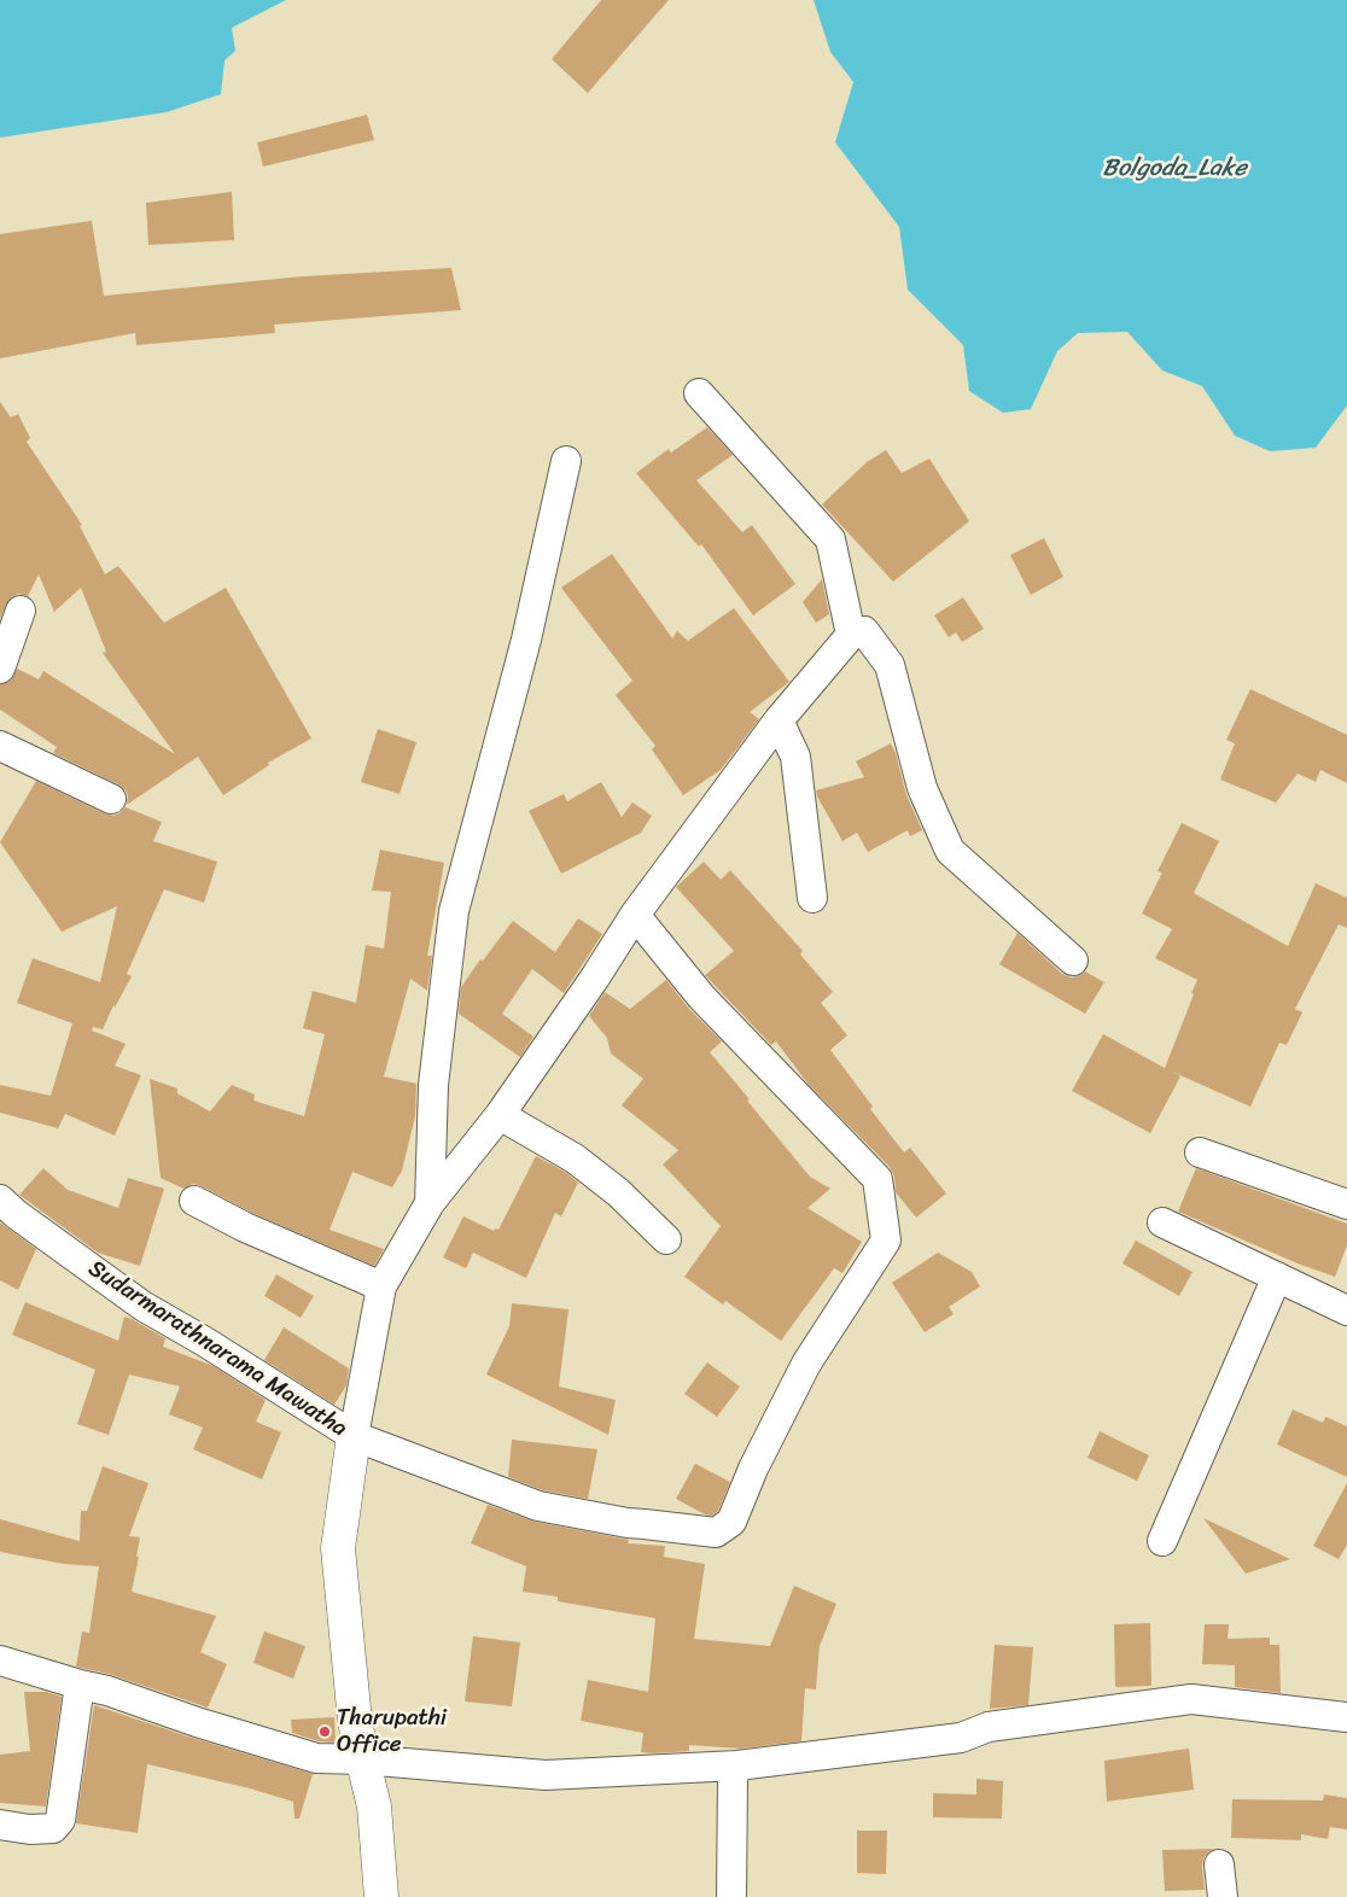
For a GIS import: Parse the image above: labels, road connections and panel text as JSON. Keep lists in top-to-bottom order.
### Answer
{
  "streets": {
    "street": ["Sudarmarathnarama Mawatha"]
  },
  "water": ["Bolgoda_Lake"],
  "places": ["Tharupathi Office"]
}
